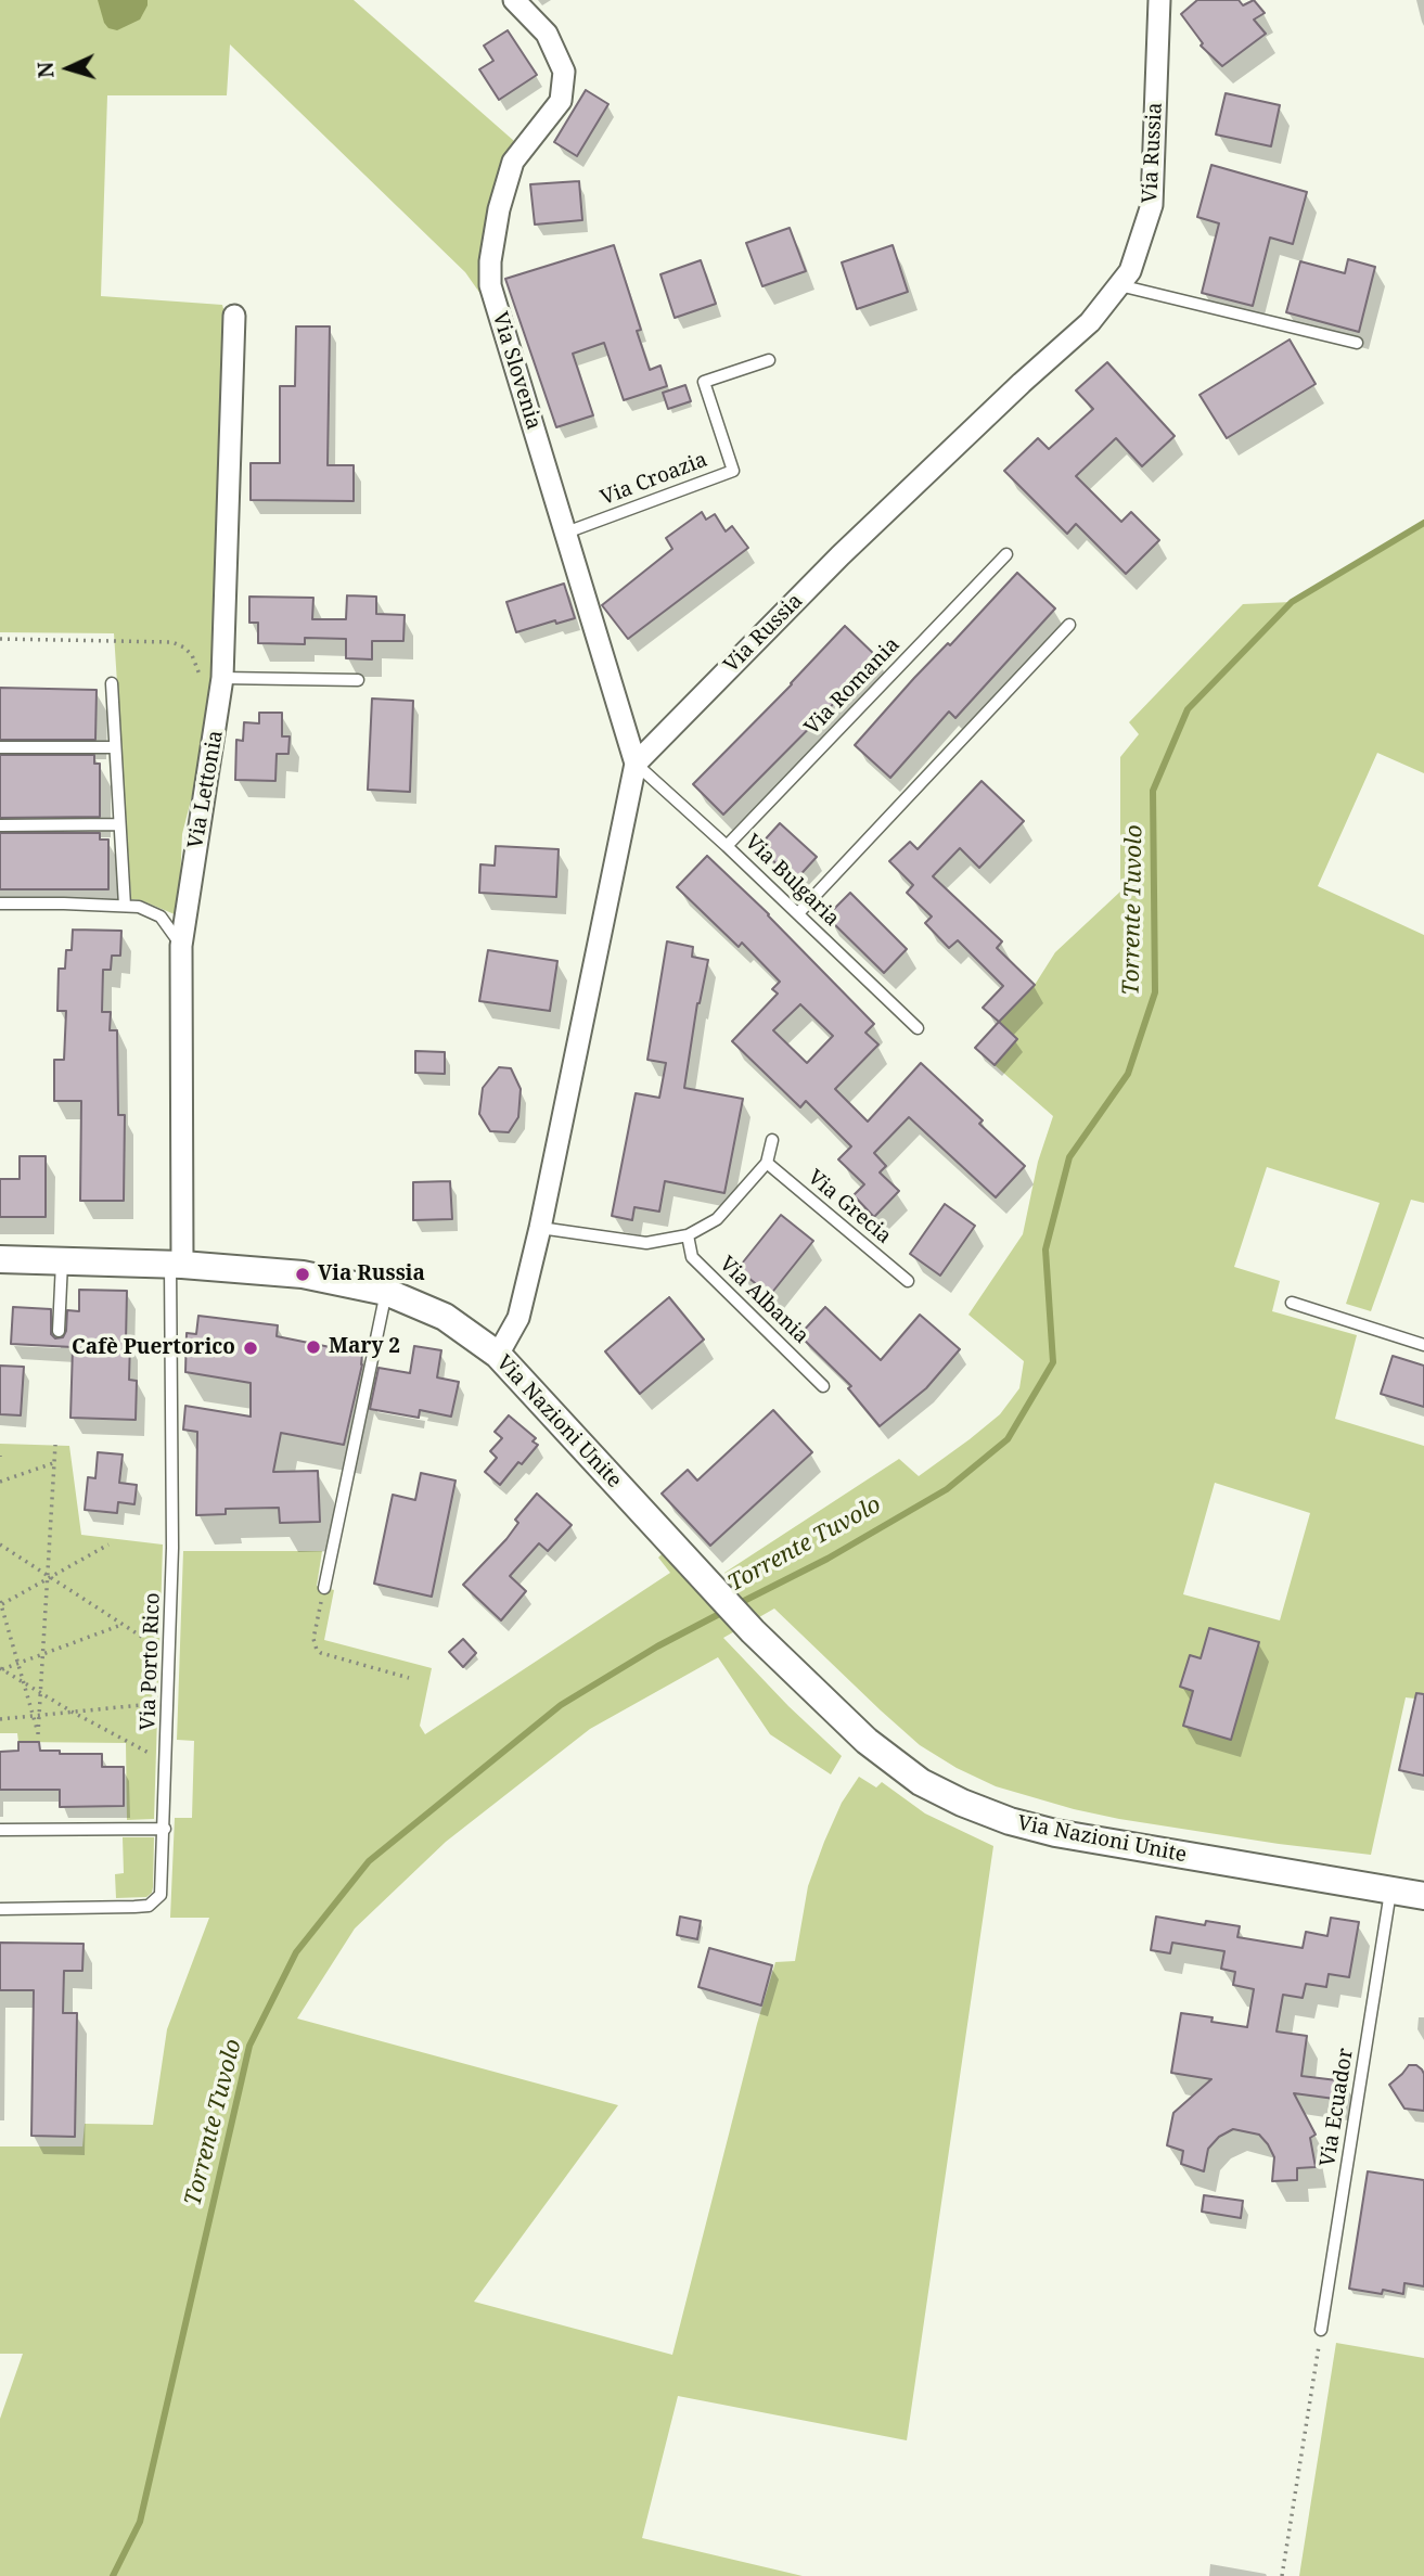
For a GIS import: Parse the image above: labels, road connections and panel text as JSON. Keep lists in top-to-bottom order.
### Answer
{
  "streets": {
    "street": [
      "Via Russia",
      "Via Slovenia",
      "Via Lettonia",
      "Via Nazioni Unite"
    ],
    "lane": [
      "Via Croazia",
      "Via Romania",
      "Via Bulgaria",
      "Via Grecia",
      "Via Albania",
      "Via Porto Rico",
      "Via Ecuador"
    ]
  },
  "crossings": [
    ["Via Russia", "Via Slovenia"],
    ["Via Russia", "Via Bulgaria"],
    ["Via Slovenia", "Via Croazia"],
    ["Via Slovenia", "Via Bulgaria"],
    ["Via Romania", "Via Bulgaria"],
    ["Via Lettonia", "Via Nazioni Unite"],
    ["Via Lettonia", "Via Porto Rico"],
    ["Via Nazioni Unite", "Via Porto Rico"],
    ["Via Nazioni Unite", "Via Ecuador"]
  ],
  "water": ["Torrente Tuvolo"],
  "places": ["Via Russia", "Mary 2", "Cafè Puertorico"],
  "north": "left"
}
